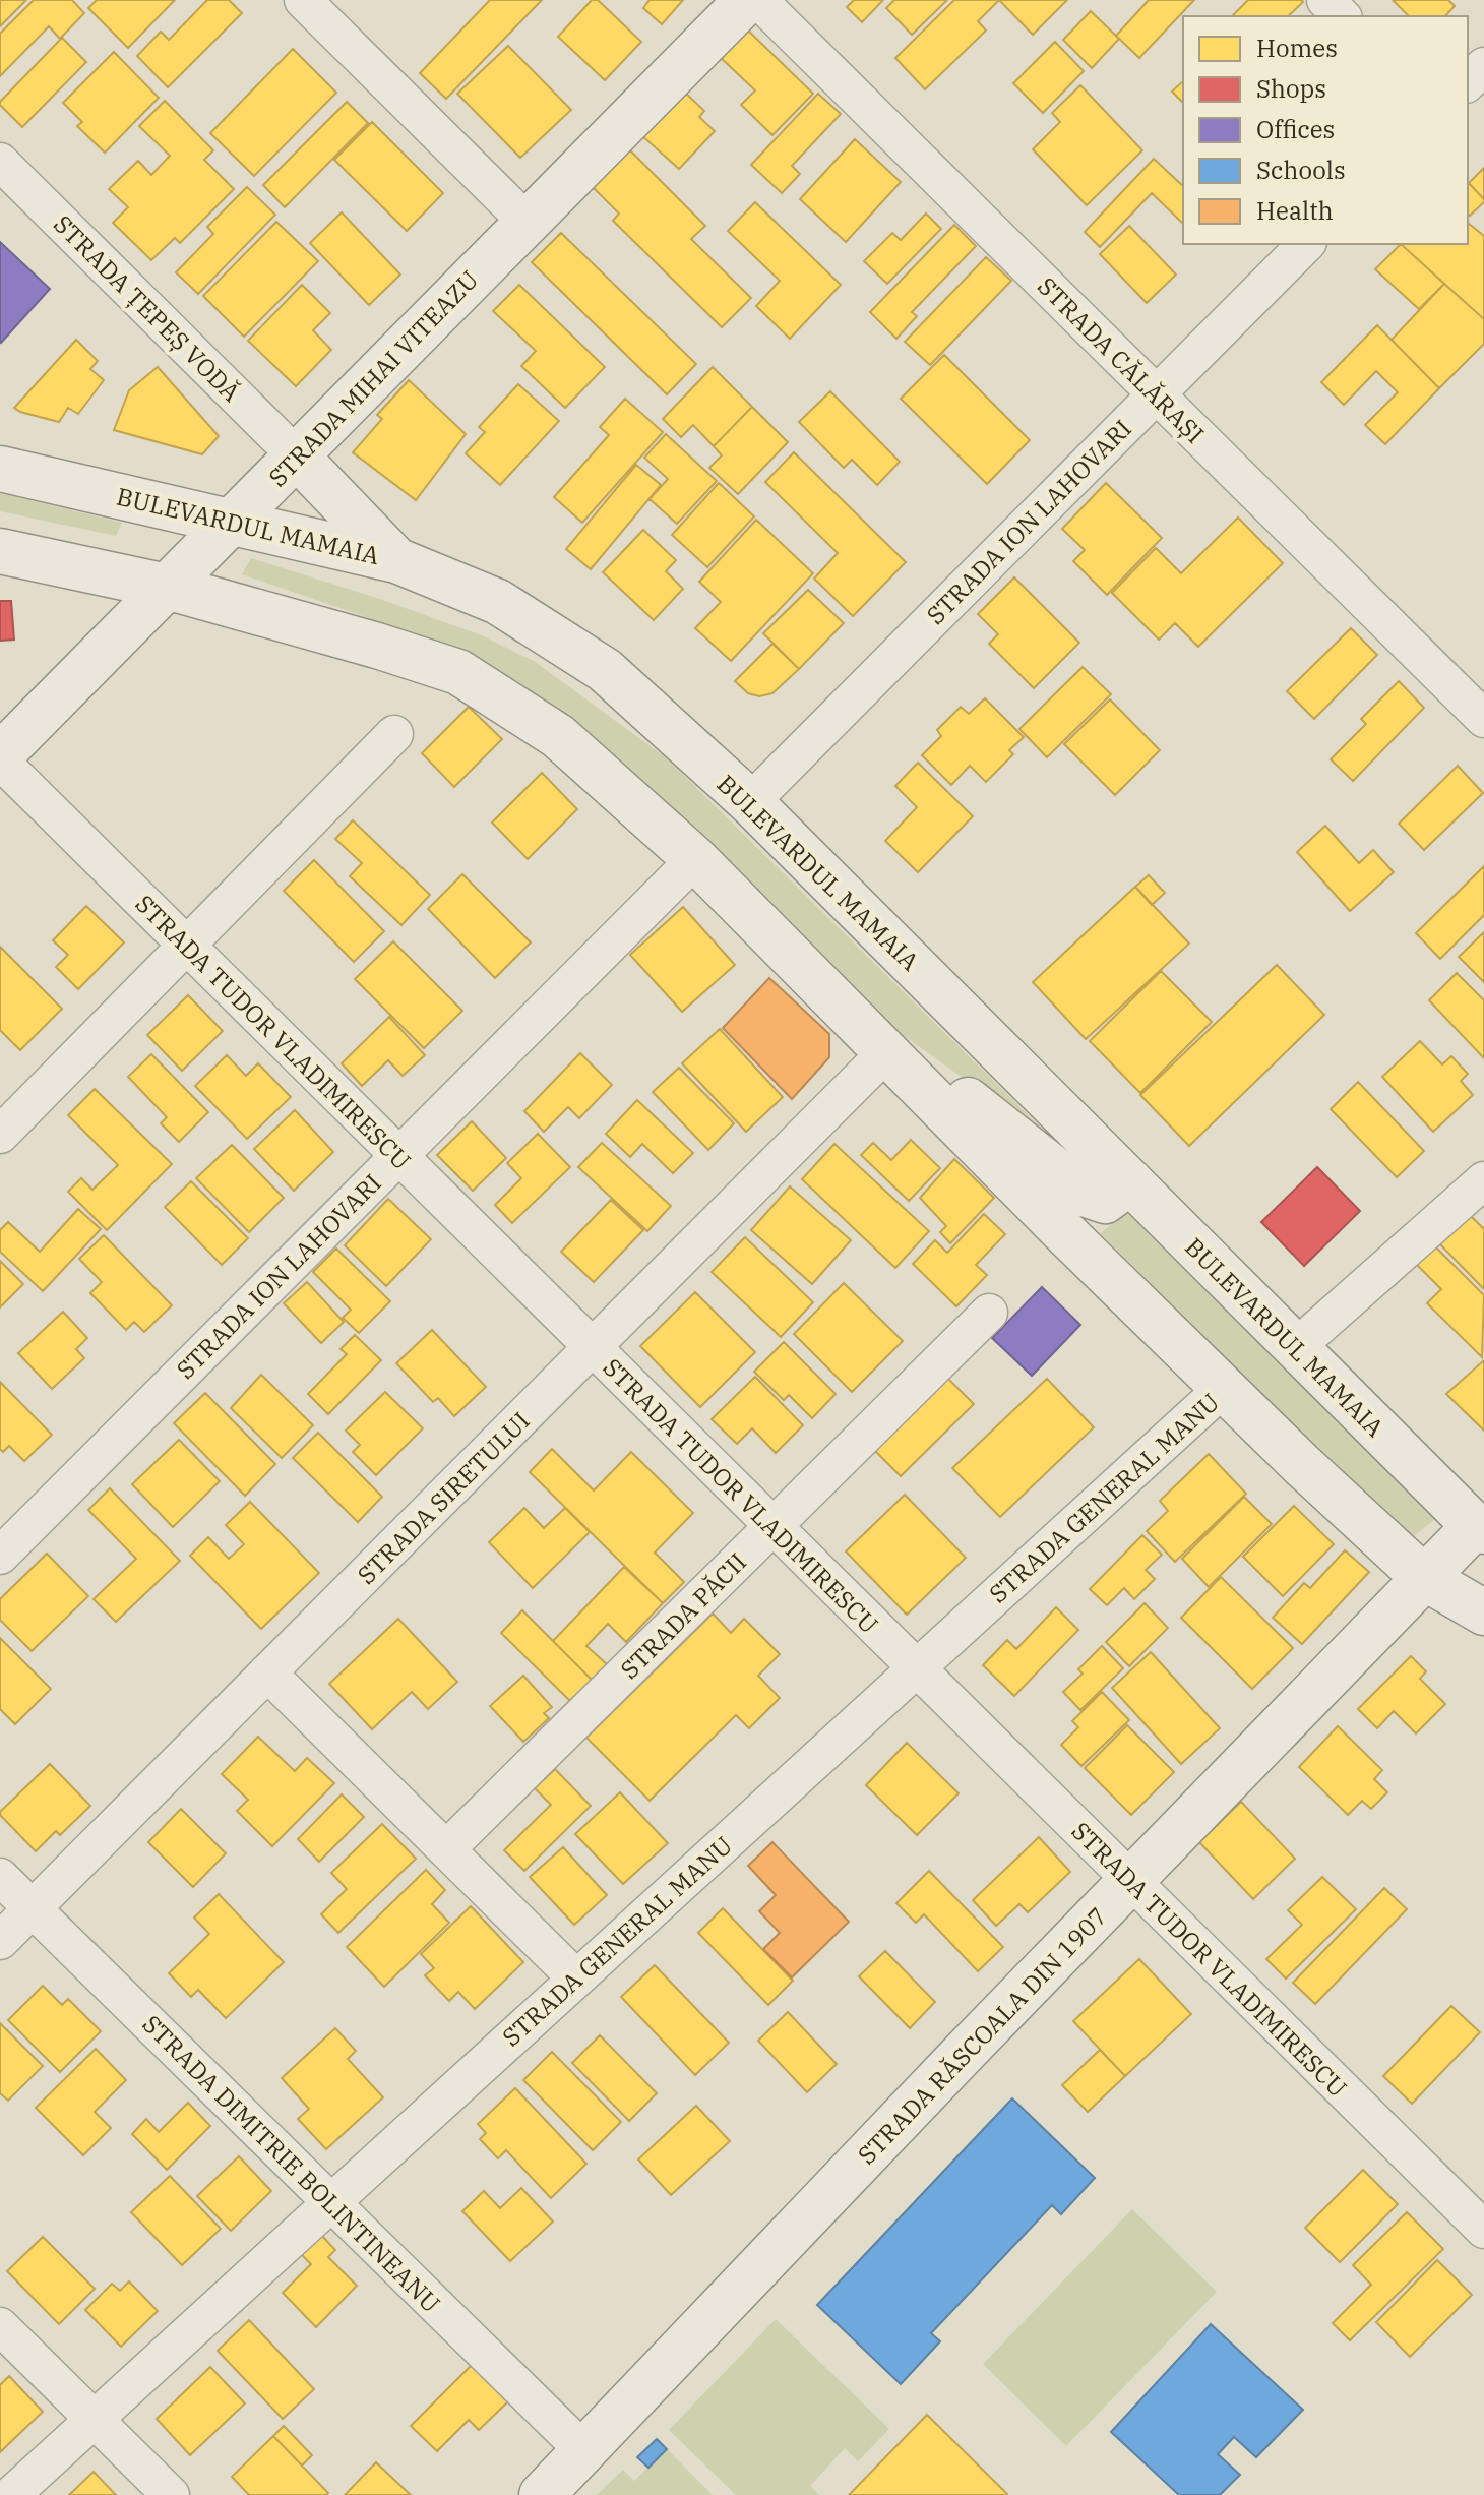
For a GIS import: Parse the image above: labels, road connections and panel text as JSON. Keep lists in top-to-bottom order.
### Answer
{
  "streets": {
    "main road": ["STRADA MIHAI VITEAZU", "BULEVARDUL MAMAIA", "STRADA RĂSCOALA DIN 1907"],
    "street": [
      "STRADA ȚEPEȘ VODĂ",
      "STRADA CĂLĂRAȘI",
      "STRADA ION LAHOVARI",
      "STRADA TUDOR VLADIMIRESCU",
      "STRADA SIRETULUI",
      "STRADA GENERAL MANU",
      "STRADA PĂCII",
      "STRADA DIMITRIE BOLINTINEANU"
    ]
  },
  "crossings": [
    ["STRADA ȚEPEȘ VODĂ", "STRADA MIHAI VITEAZU"],
    ["STRADA CĂLĂRAȘI", "STRADA ION LAHOVARI"],
    ["STRADA MIHAI VITEAZU", "BULEVARDUL MAMAIA"],
    ["STRADA MIHAI VITEAZU", "STRADA TUDOR VLADIMIRESCU"],
    ["STRADA ION LAHOVARI", "BULEVARDUL MAMAIA"],
    ["STRADA ION LAHOVARI", "STRADA TUDOR VLADIMIRESCU"],
    ["BULEVARDUL MAMAIA", "STRADA RĂSCOALA DIN 1907"],
    ["STRADA TUDOR VLADIMIRESCU", "STRADA SIRETULUI"],
    ["STRADA TUDOR VLADIMIRESCU", "STRADA GENERAL MANU"],
    ["STRADA TUDOR VLADIMIRESCU", "STRADA PĂCII"],
    ["STRADA TUDOR VLADIMIRESCU", "STRADA RĂSCOALA DIN 1907"],
    ["STRADA SIRETULUI", "STRADA DIMITRIE BOLINTINEANU"],
    ["STRADA GENERAL MANU", "STRADA DIMITRIE BOLINTINEANU"],
    ["STRADA RĂSCOALA DIN 1907", "STRADA DIMITRIE BOLINTINEANU"]
  ],
  "legend": [
    "Homes",
    "Shops",
    "Offices",
    "Schools",
    "Health"
  ]
}
